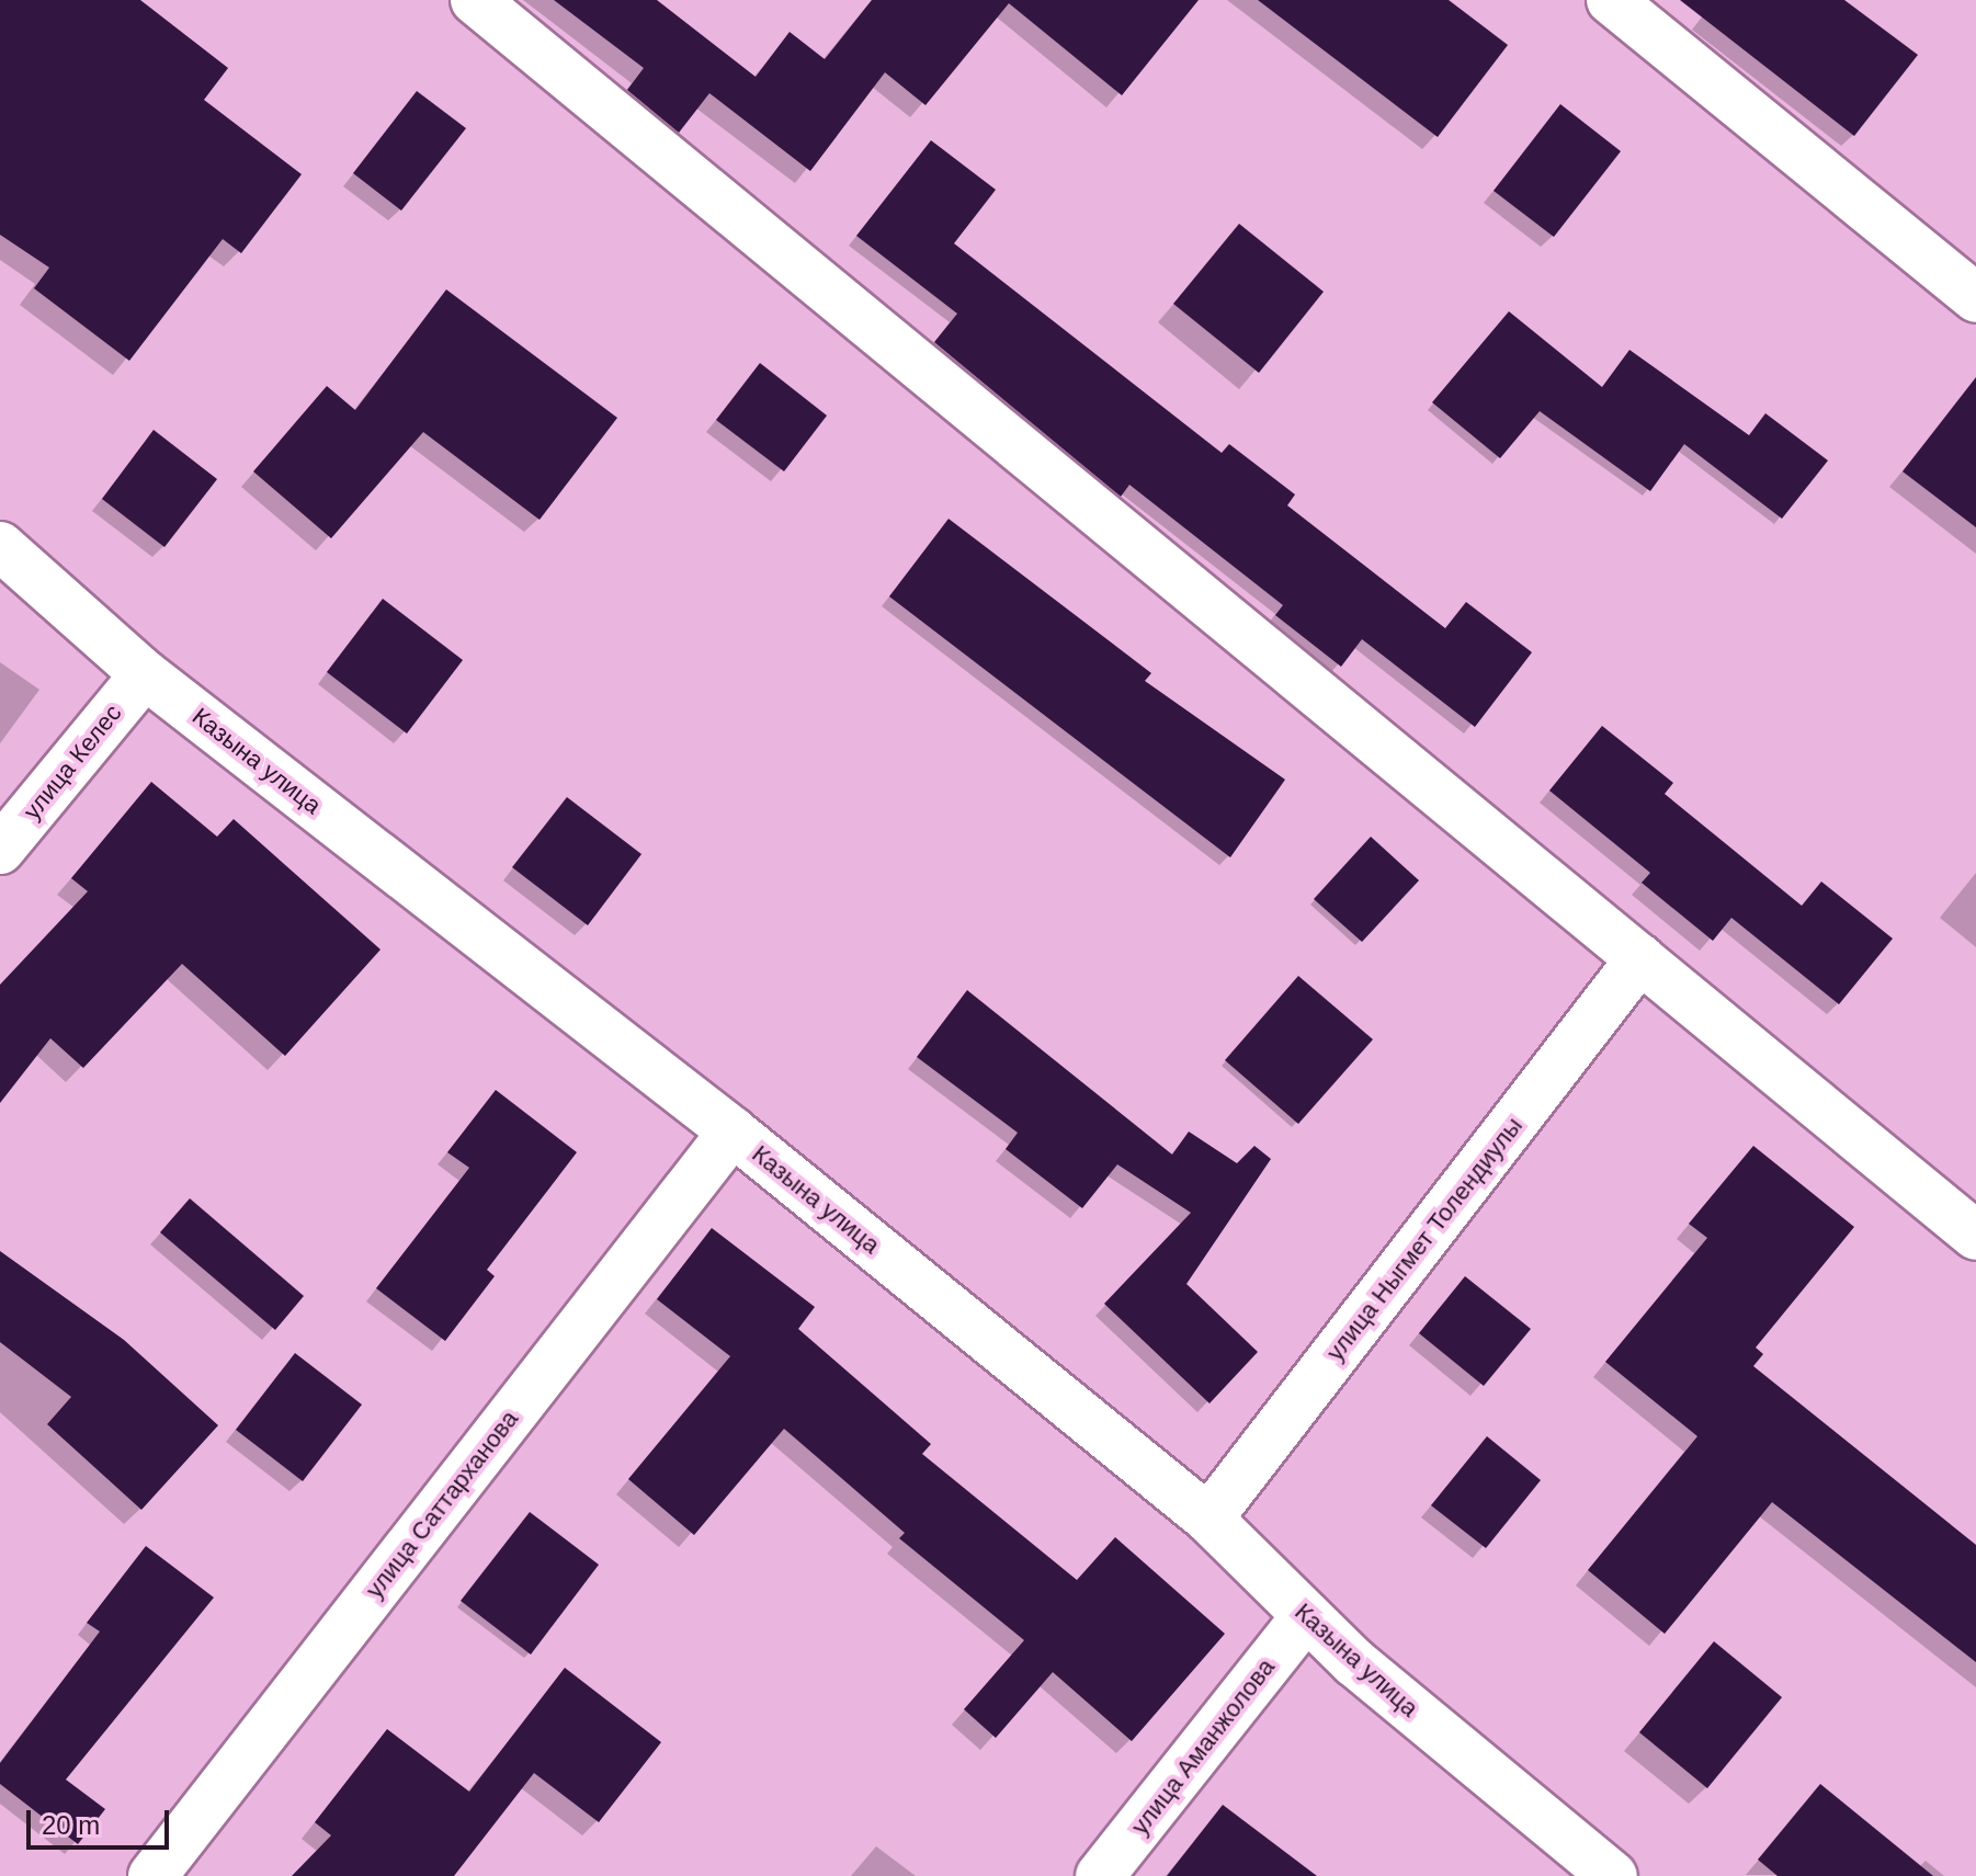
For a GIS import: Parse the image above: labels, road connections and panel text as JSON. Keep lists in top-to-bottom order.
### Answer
{
  "streets": {
    "street": [
      "Казына улица",
      "улица Келес",
      "улица Ныгмет Толендиулы",
      "улица Саттарханова",
      "улица Аманжолова"
    ]
  },
  "crossings": [
    ["Казына улица", "улица Келес"],
    ["Казына улица", "улица Ныгмет Толендиулы"],
    ["Казына улица", "улица Саттарханова"],
    ["Казына улица", "улица Аманжолова"]
  ],
  "scale_bar": "20 m"
}
